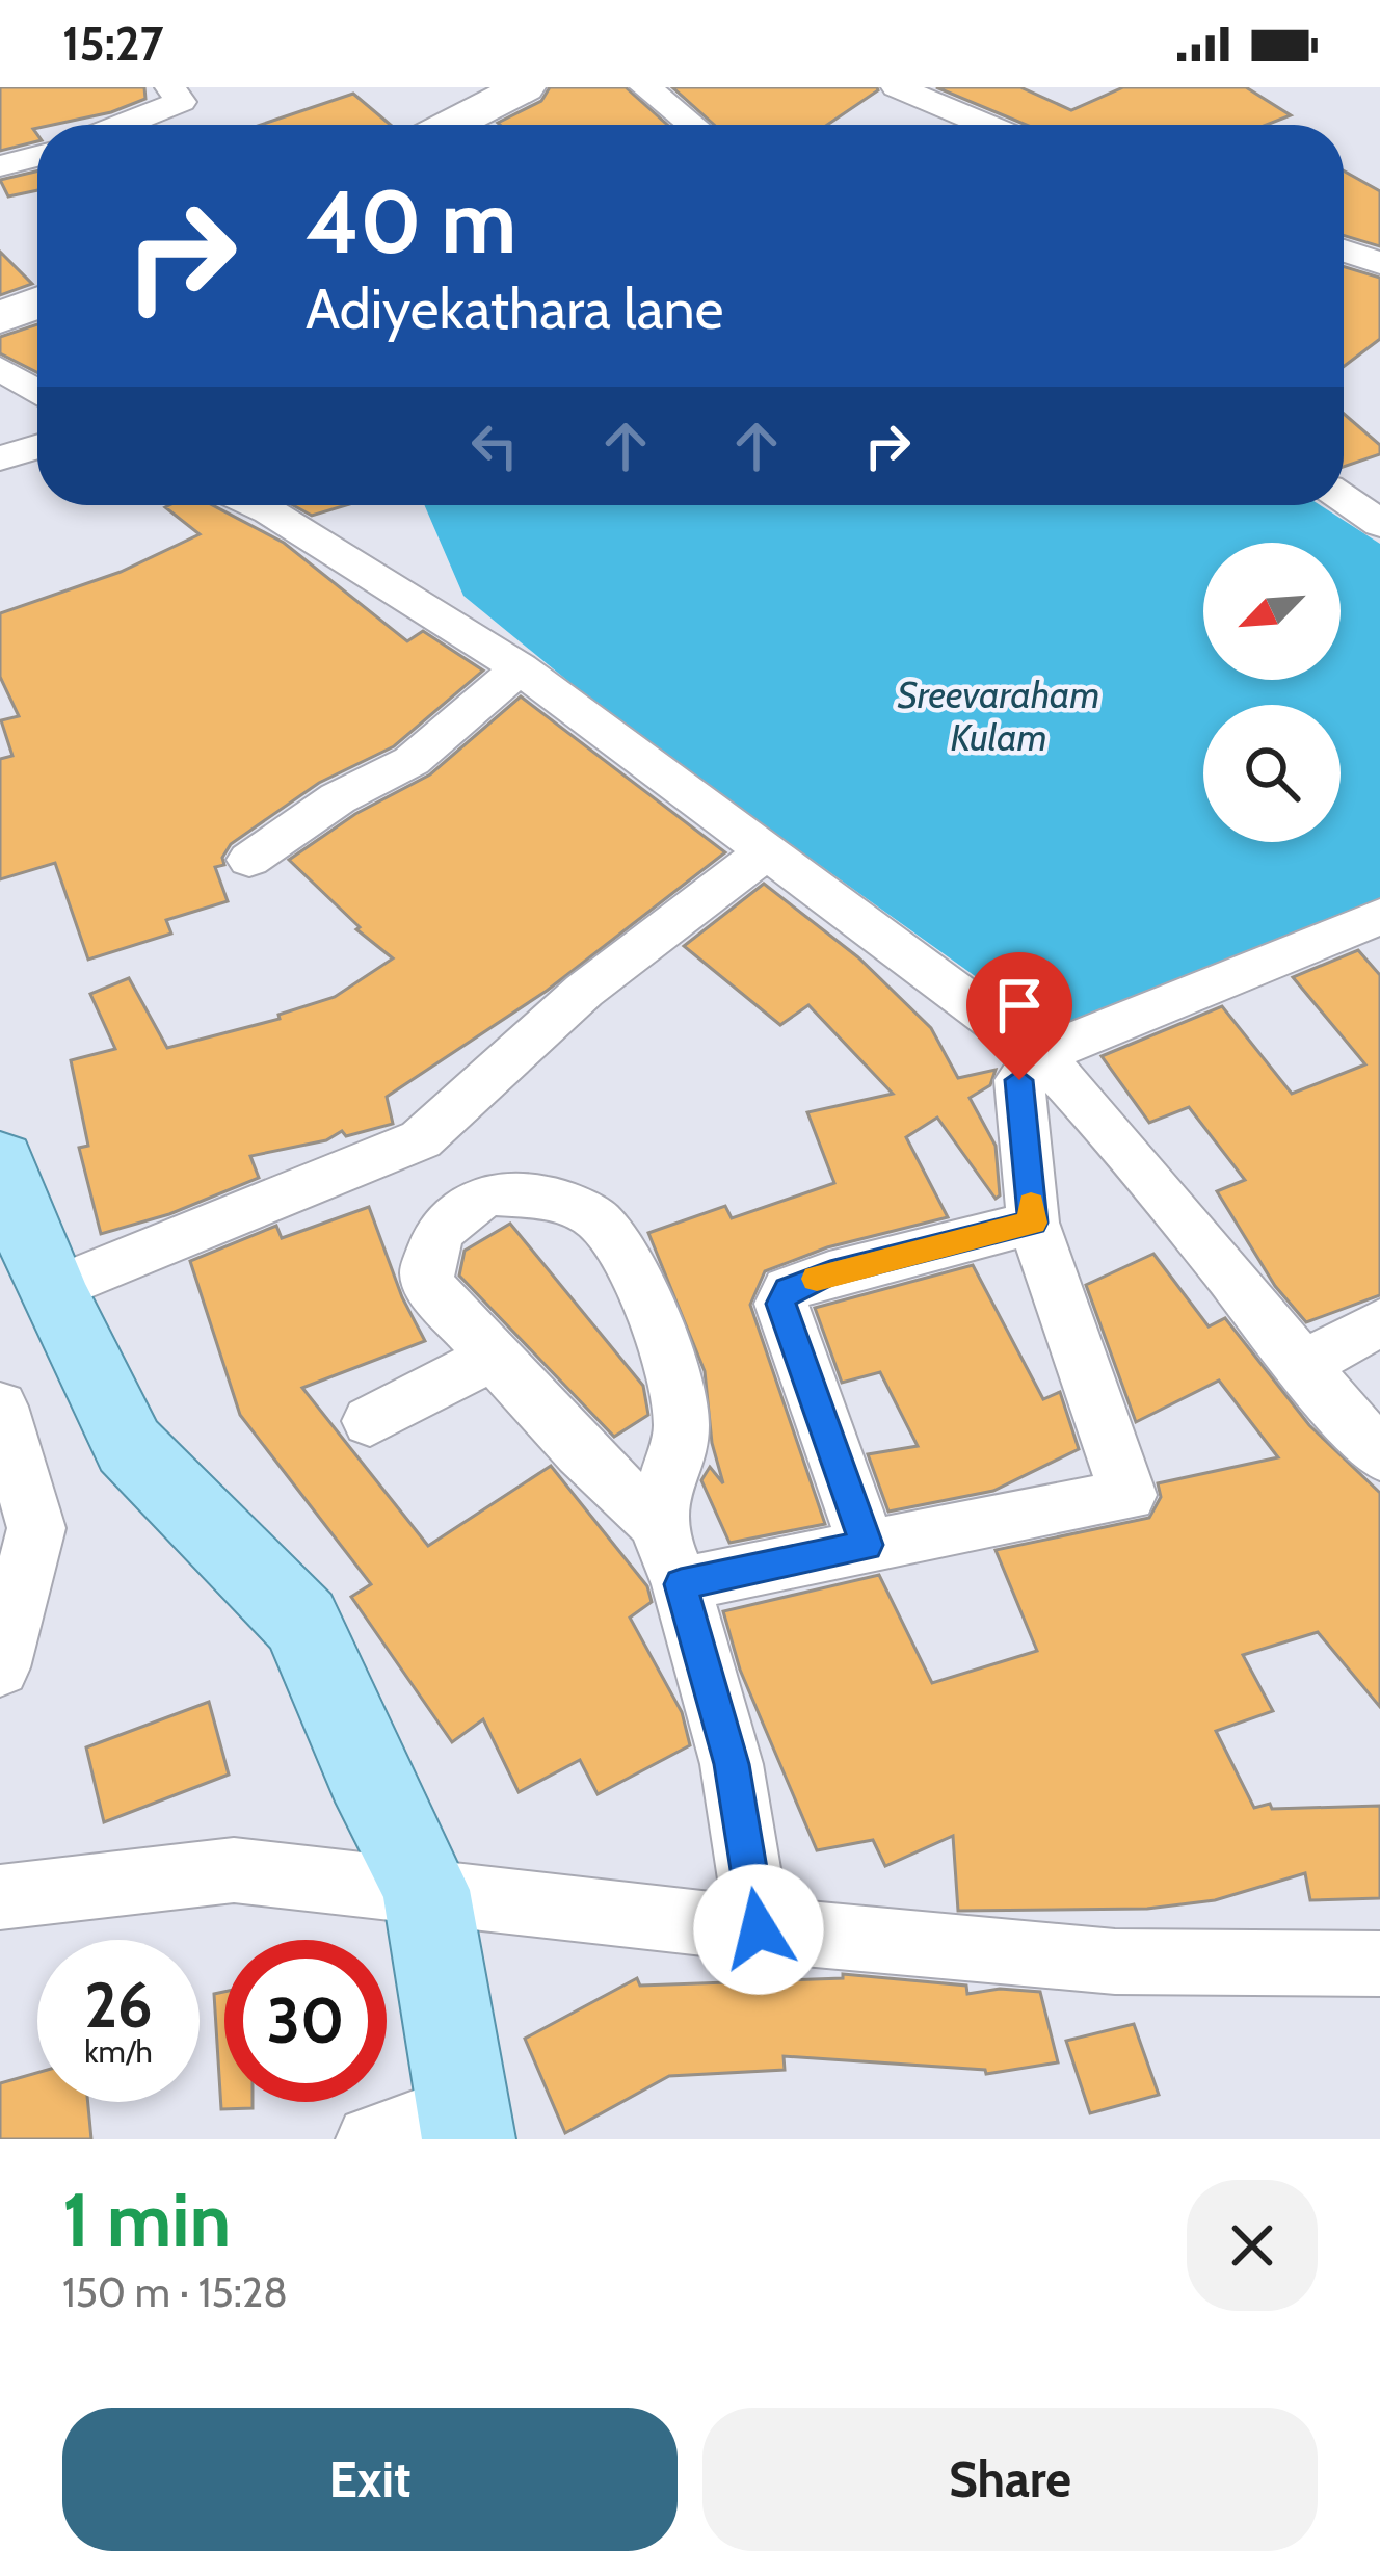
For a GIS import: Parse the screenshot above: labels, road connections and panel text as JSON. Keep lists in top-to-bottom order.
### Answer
{
  "water": ["Sreevaraham Kulam"],
  "north": "bottom left",
  "page": {
    "status": "15:27",
    "turn": ["40 m", "Adiyekathara lane"],
    "speed": "26 km/h",
    "limit": "30",
    "heading": ["1 min", "150 m · 15:28"],
    "buttons": ["Exit", "Share"]
  }
}
